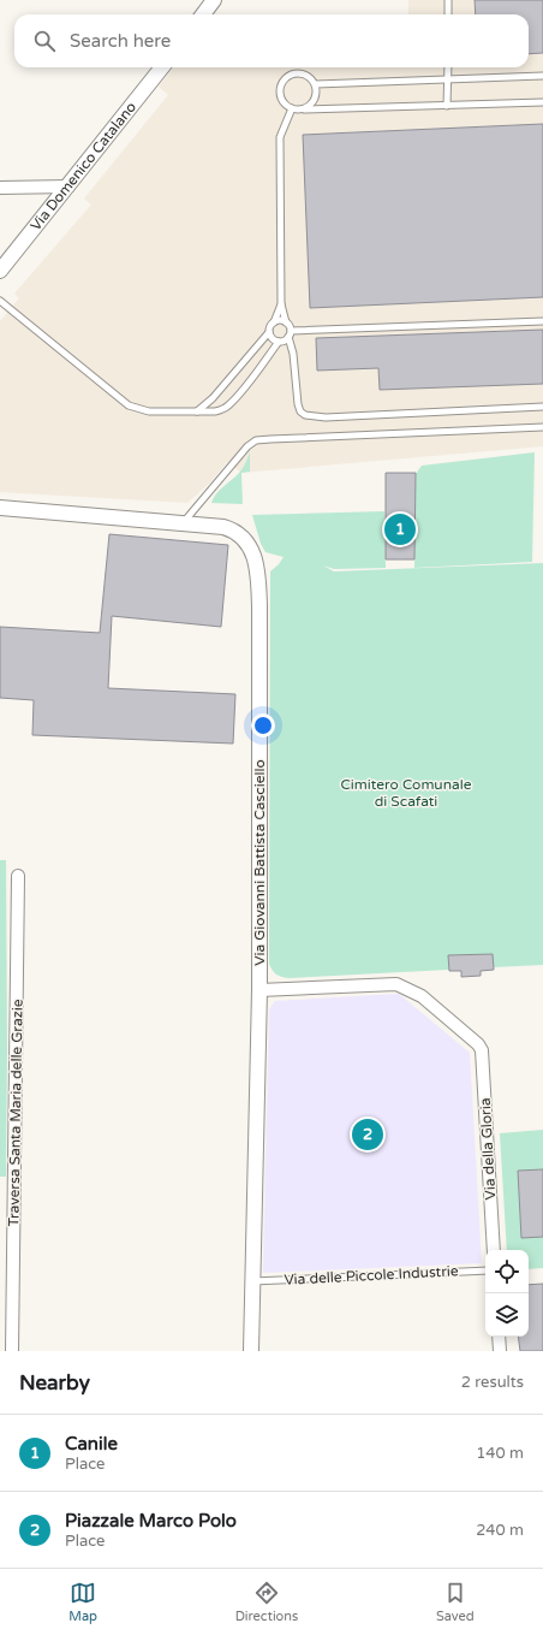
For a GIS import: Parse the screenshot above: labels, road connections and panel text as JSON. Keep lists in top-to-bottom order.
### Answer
{
  "streets": {
    "street": [
      "Via Domenico Catalano",
      "Via Giovanni Battista Casciello",
      "Traversa Santa Maria delle Grazie",
      "Via della Gloria"
    ],
    "lane": ["Via delle Piccole Industrie"]
  },
  "crossings": [
    ["Via Giovanni Battista Casciello", "Via della Gloria"],
    ["Via Giovanni Battista Casciello", "Via delle Piccole Industrie"]
  ],
  "parks": ["Cimitero Comunale di Scafati"],
  "page": {
    "search": "Search here",
    "pins": ["1", "2"],
    "heading": ["Nearby", "2 results"],
    "list": [
      {
        "mark": "1",
        "name": "Canile",
        "note": "Place",
        "value": "140 m"
      },
      {
        "mark": "2",
        "name": "Piazzale Marco Polo",
        "note": "Place",
        "value": "240 m"
      }
    ],
    "nav": ["Map", "Directions", "Saved"]
  }
}
